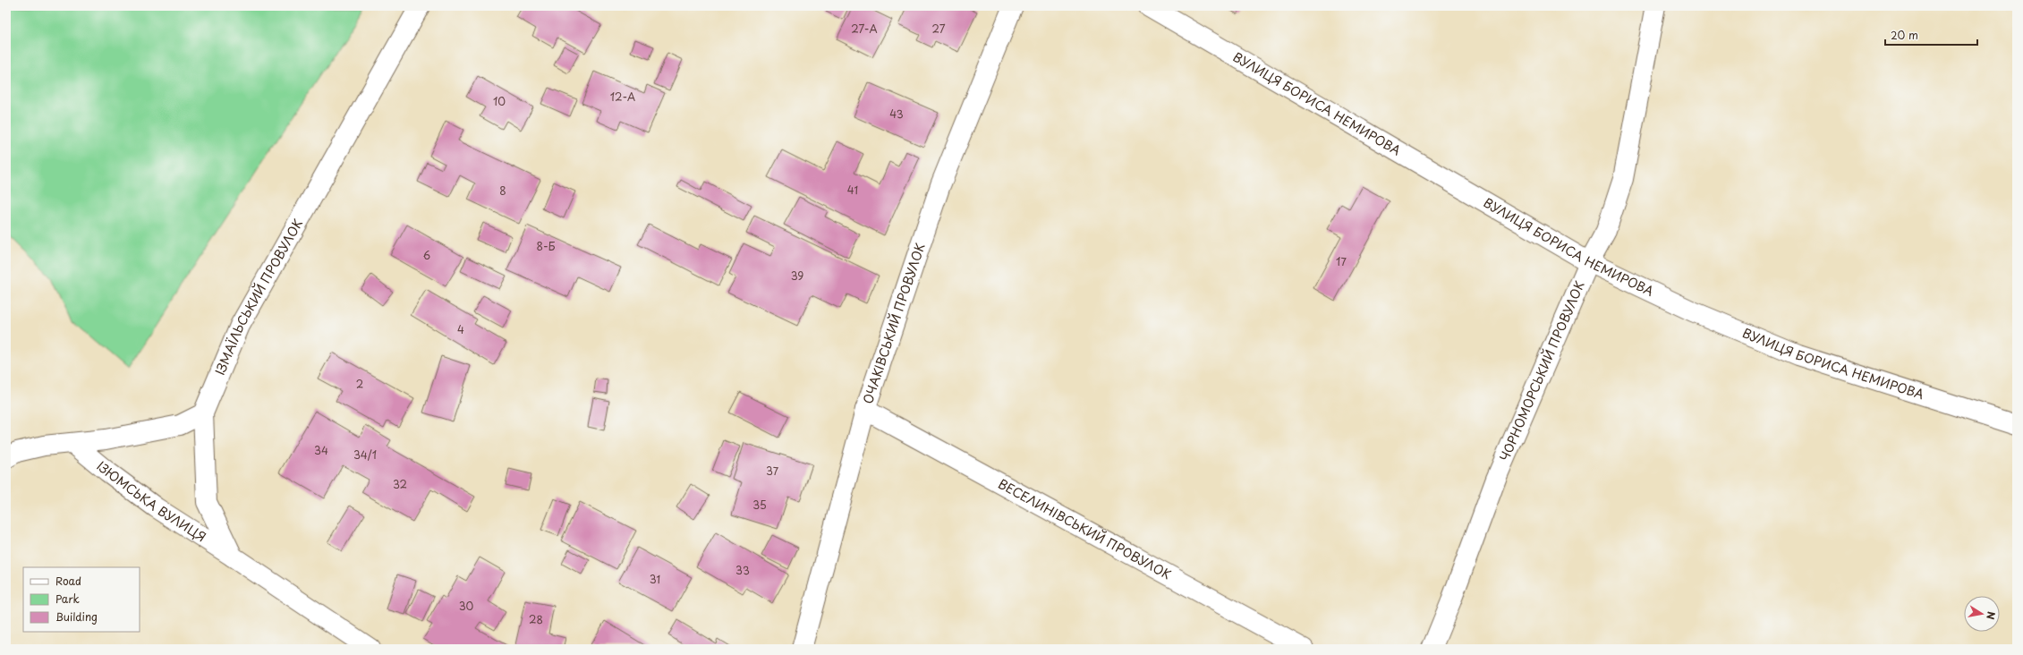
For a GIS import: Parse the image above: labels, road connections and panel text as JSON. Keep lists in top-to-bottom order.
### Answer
{
  "streets": {
    "street": [
      "ВУЛИЦЯ БОРИСА НЕМИРОВА",
      "ІЗМАЇЛЬСЬКИЙ ПРОВУЛОК",
      "ОЧАКІВСЬКИЙ ПРОВУЛОК",
      "ЧОРНОМОРСЬКИЙ ПРОВУЛОК",
      "ІЗЮМСЬКА ВУЛИЦЯ",
      "ВЕСЕЛИНІВСЬКИЙ ПРОВУЛОК"
    ]
  },
  "crossings": [
    ["ВУЛИЦЯ БОРИСА НЕМИРОВА", "ЧОРНОМОРСЬКИЙ ПРОВУЛОК"],
    ["ІЗМАЇЛЬСЬКИЙ ПРОВУЛОК", "ІЗЮМСЬКА ВУЛИЦЯ"],
    ["ОЧАКІВСЬКИЙ ПРОВУЛОК", "ВЕСЕЛИНІВСЬКИЙ ПРОВУЛОК"]
  ],
  "house_numbers": [
    "27-А",
    "27",
    "12-А",
    "10",
    "43",
    "41",
    "8",
    "8-Б",
    "6",
    "17",
    "39",
    "4",
    "2",
    "34",
    "34/1",
    "37",
    "32",
    "35",
    "33",
    "31",
    "30",
    "28"
  ],
  "legend": ["Road", "Park", "Building"],
  "scale_bar": "20 m",
  "north": "right"
}
